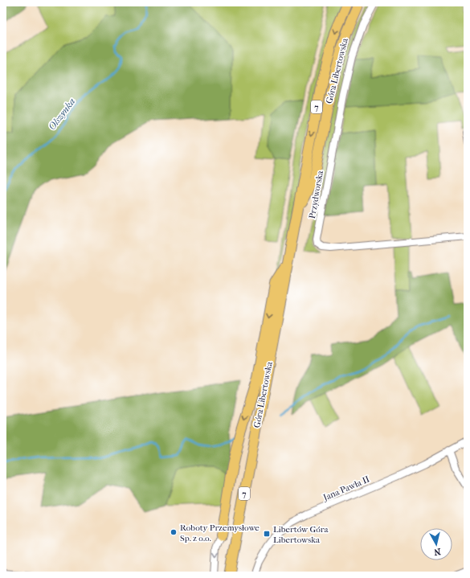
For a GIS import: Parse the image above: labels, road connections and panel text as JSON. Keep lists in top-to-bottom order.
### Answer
{
  "streets": {
    "highway": ["Góra Libertowska", "7"],
    "street": ["Przydworska", "Jana Pawła II"]
  },
  "crossings": [
    ["Góra Libertowska", "7"]
  ],
  "water": ["Olszynka"],
  "places": {
    "other": ["Roboty Przemysłowe Sp. z o.o."],
    "transit": ["Libertów Góra Libertowska"]
  },
  "north": "bottom"
}
